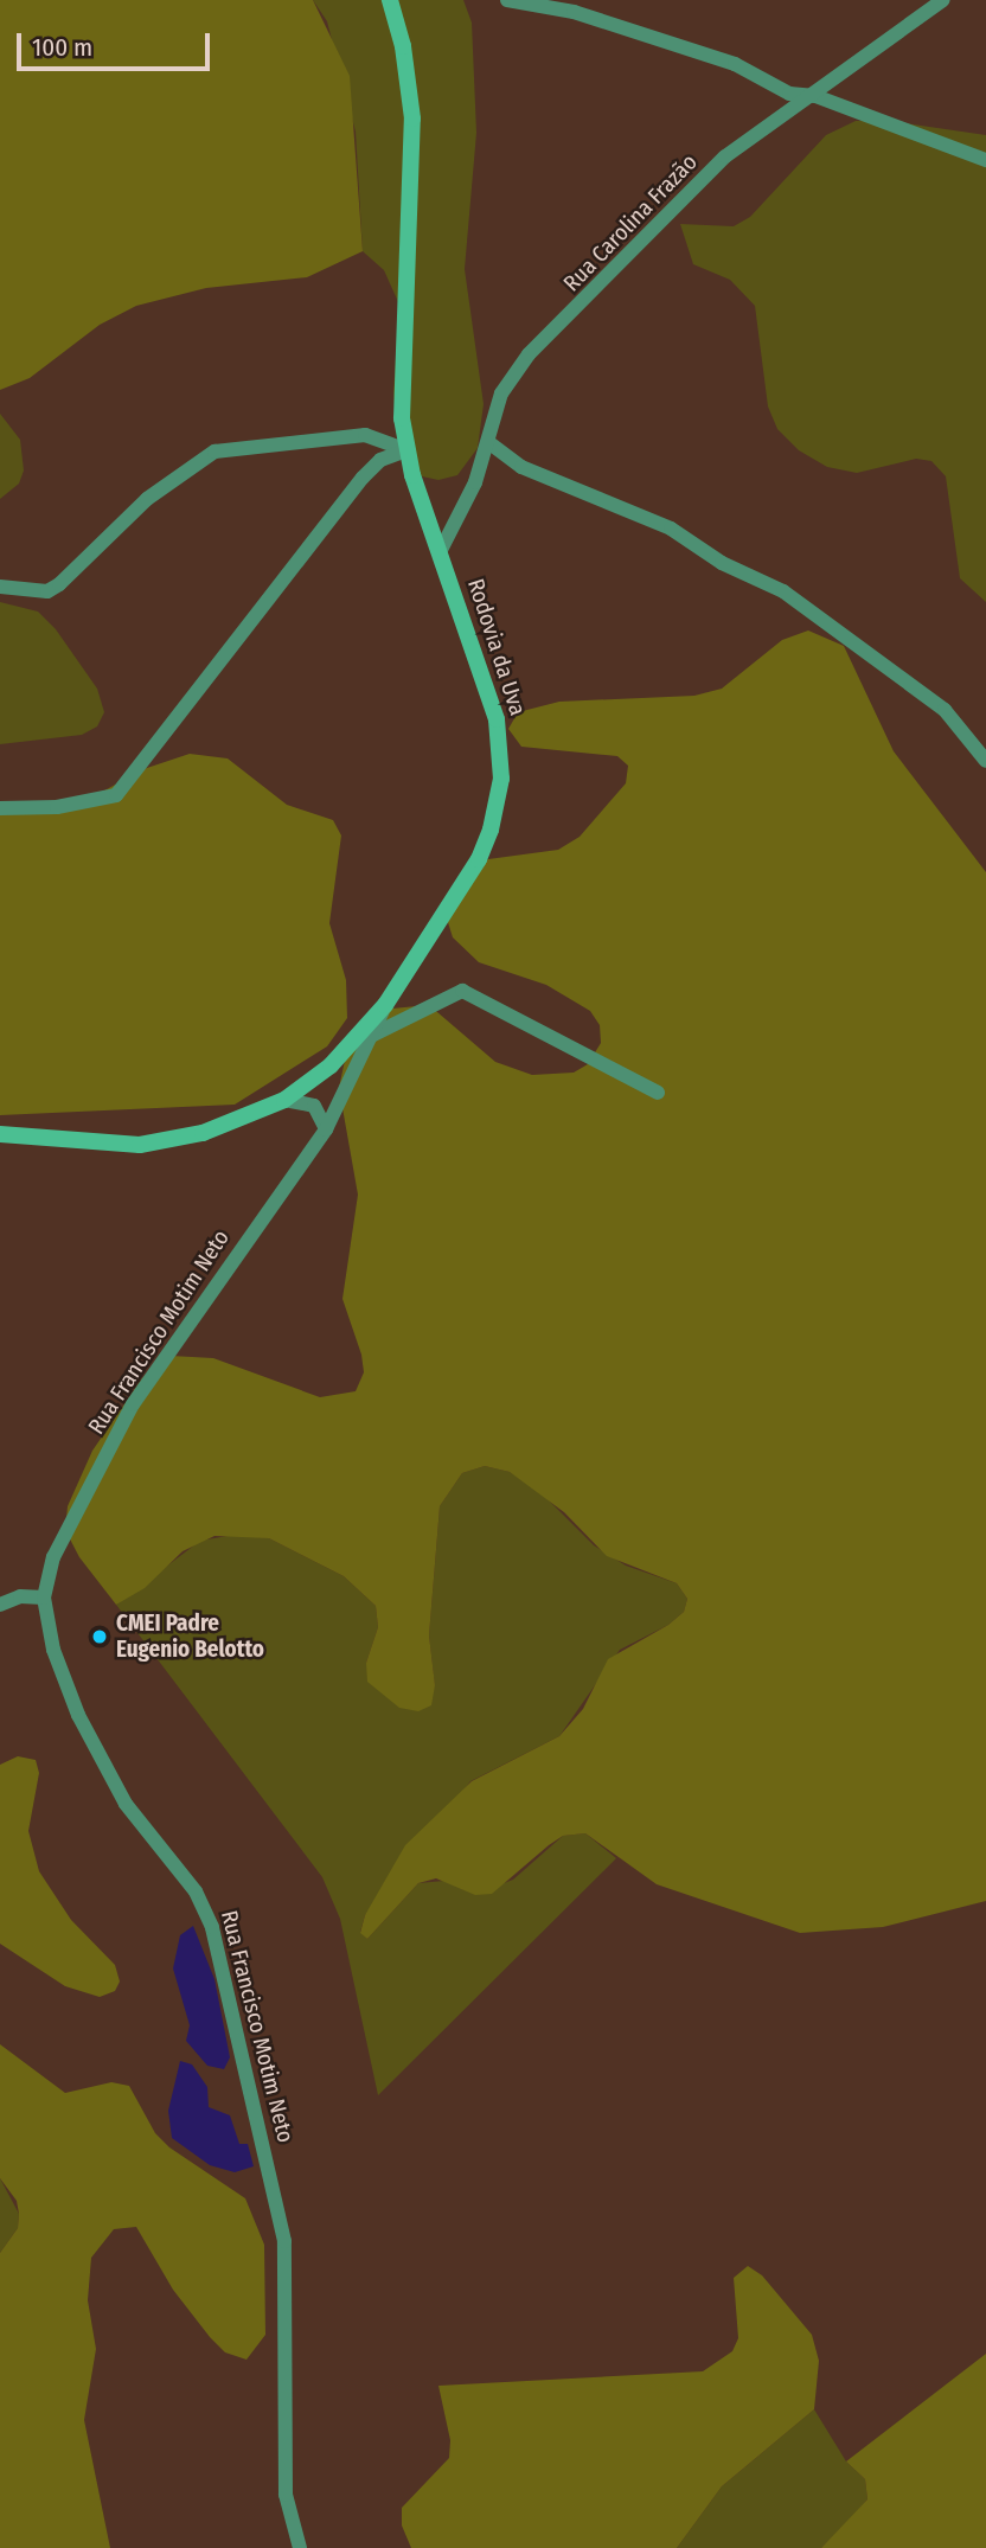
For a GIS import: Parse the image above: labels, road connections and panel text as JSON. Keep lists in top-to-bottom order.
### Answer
{
  "streets": {
    "street": ["Rua Carolina Frazão", "Rodovia da Uva", "Rua Francisco Motim Neto"]
  },
  "crossings": [
    ["Rua Carolina Frazão", "Rodovia da Uva"],
    ["Rodovia da Uva", "Rua Francisco Motim Neto"]
  ],
  "places": ["CMEI Padre Eugenio Belotto"],
  "scale_bar": "100 m"
}
